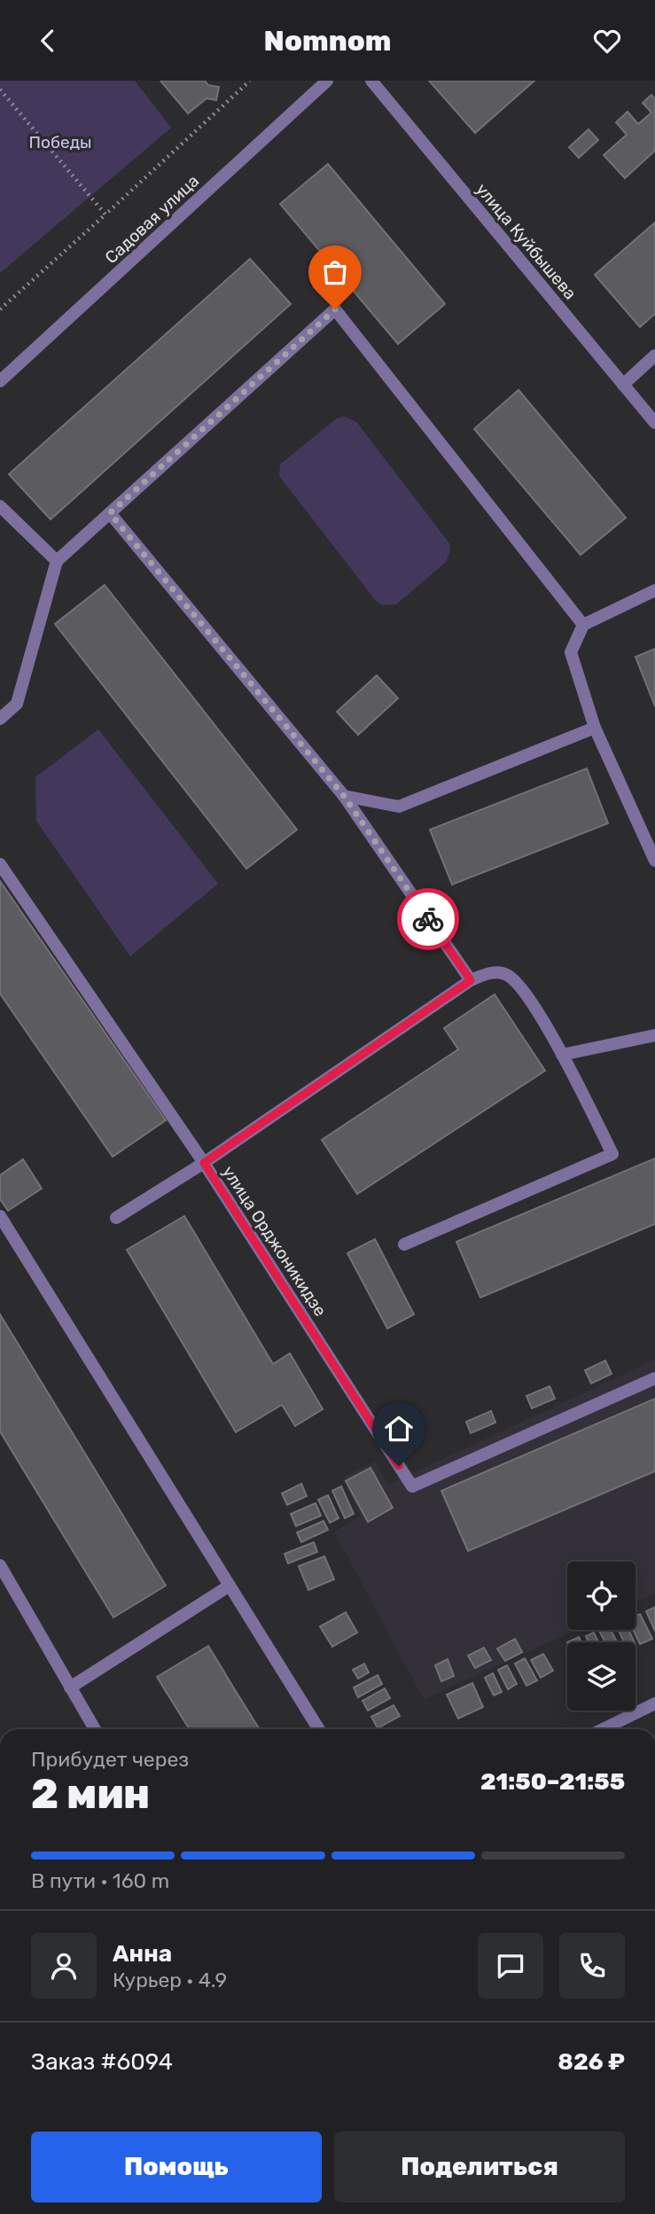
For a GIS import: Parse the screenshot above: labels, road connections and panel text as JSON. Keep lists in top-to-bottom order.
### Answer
{
  "streets": {
    "street": ["Садовая улица", "улица Куйбышева", "улица Орджоникидзе"]
  },
  "parks": ["Победы"],
  "page": {
    "header": "Nomnom",
    "heading": ["2 мин", "Прибудет через", "21:50–21:55"],
    "panel": [
      "Анна",
      "Курьер · 4.9",
      "Заказ #6094",
      "826 ₽"
    ],
    "bar": "В пути · 160 m",
    "buttons": ["Помощь", "Поделиться"]
  }
}
